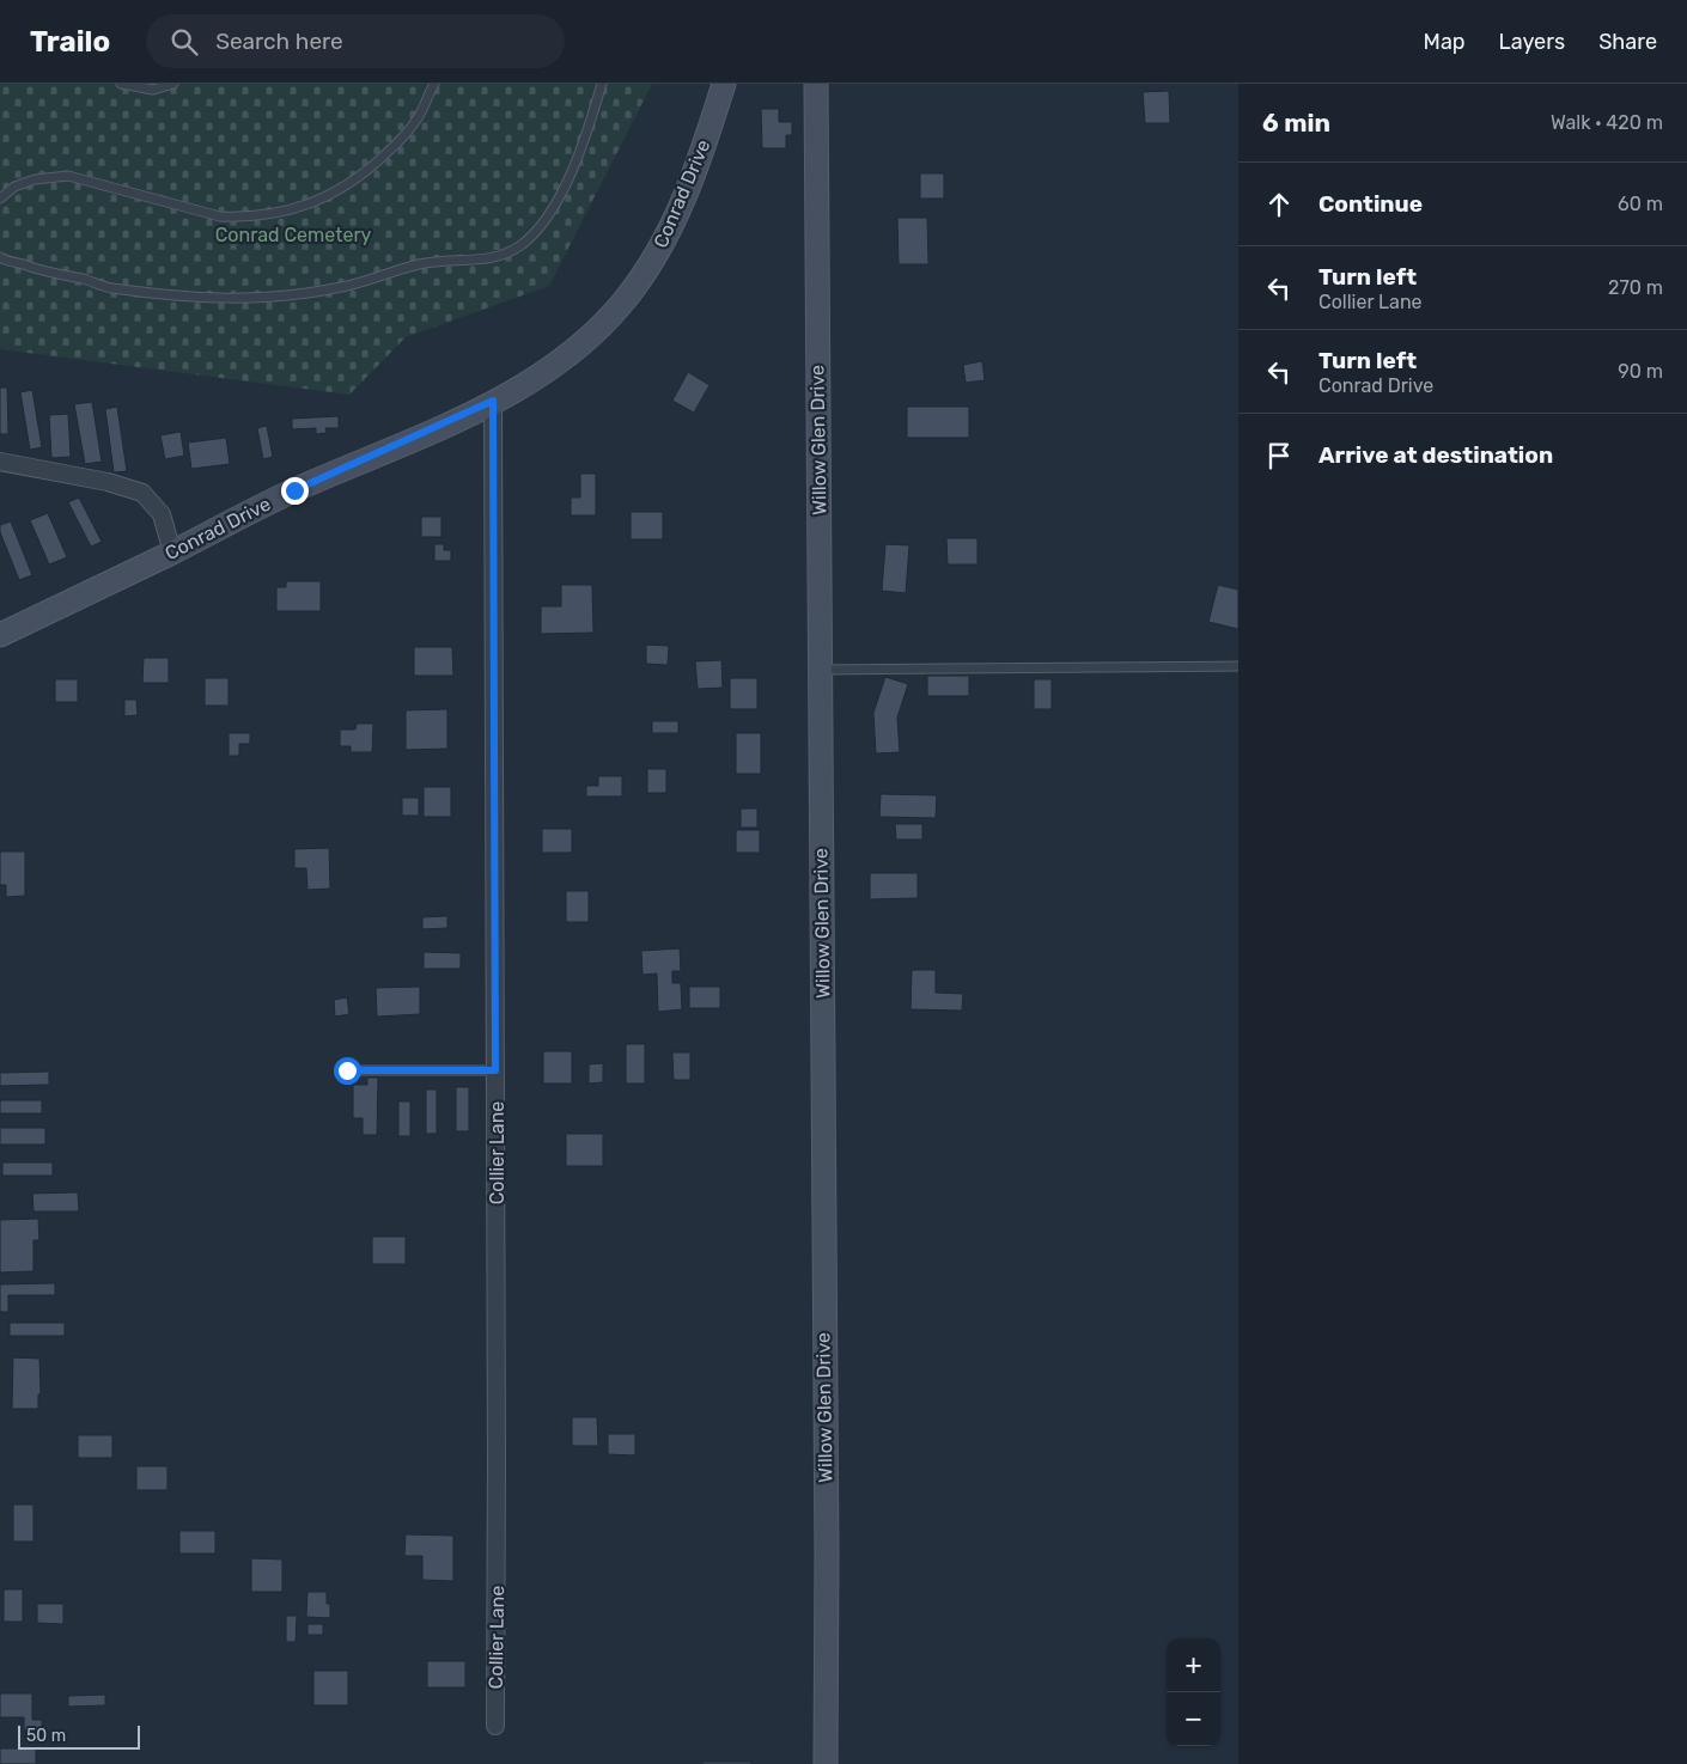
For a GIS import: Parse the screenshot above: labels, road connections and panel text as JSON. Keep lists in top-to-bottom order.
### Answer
{
  "streets": {
    "main road": ["Conrad Drive", "Willow Glen Drive"],
    "street": ["Collier Lane"]
  },
  "crossings": [
    ["Conrad Drive", "Collier Lane"]
  ],
  "parks": ["Conrad Cemetery"],
  "scale_bar": "50 m",
  "page": {
    "header": "Trailo",
    "search": "Search here",
    "nav": ["Map", "Layers", "Share"],
    "heading": ["6 min", "Walk · 420 m"],
    "list": [
      ["Continue", "60 m"],
      ["Turn left", "Collier Lane", "270 m"],
      ["Turn left", "Conrad Drive", "90 m"],
      "Arrive at destination"
    ],
    "map_buttons": ["+", "−"],
    "scale": "50 m"
  }
}
